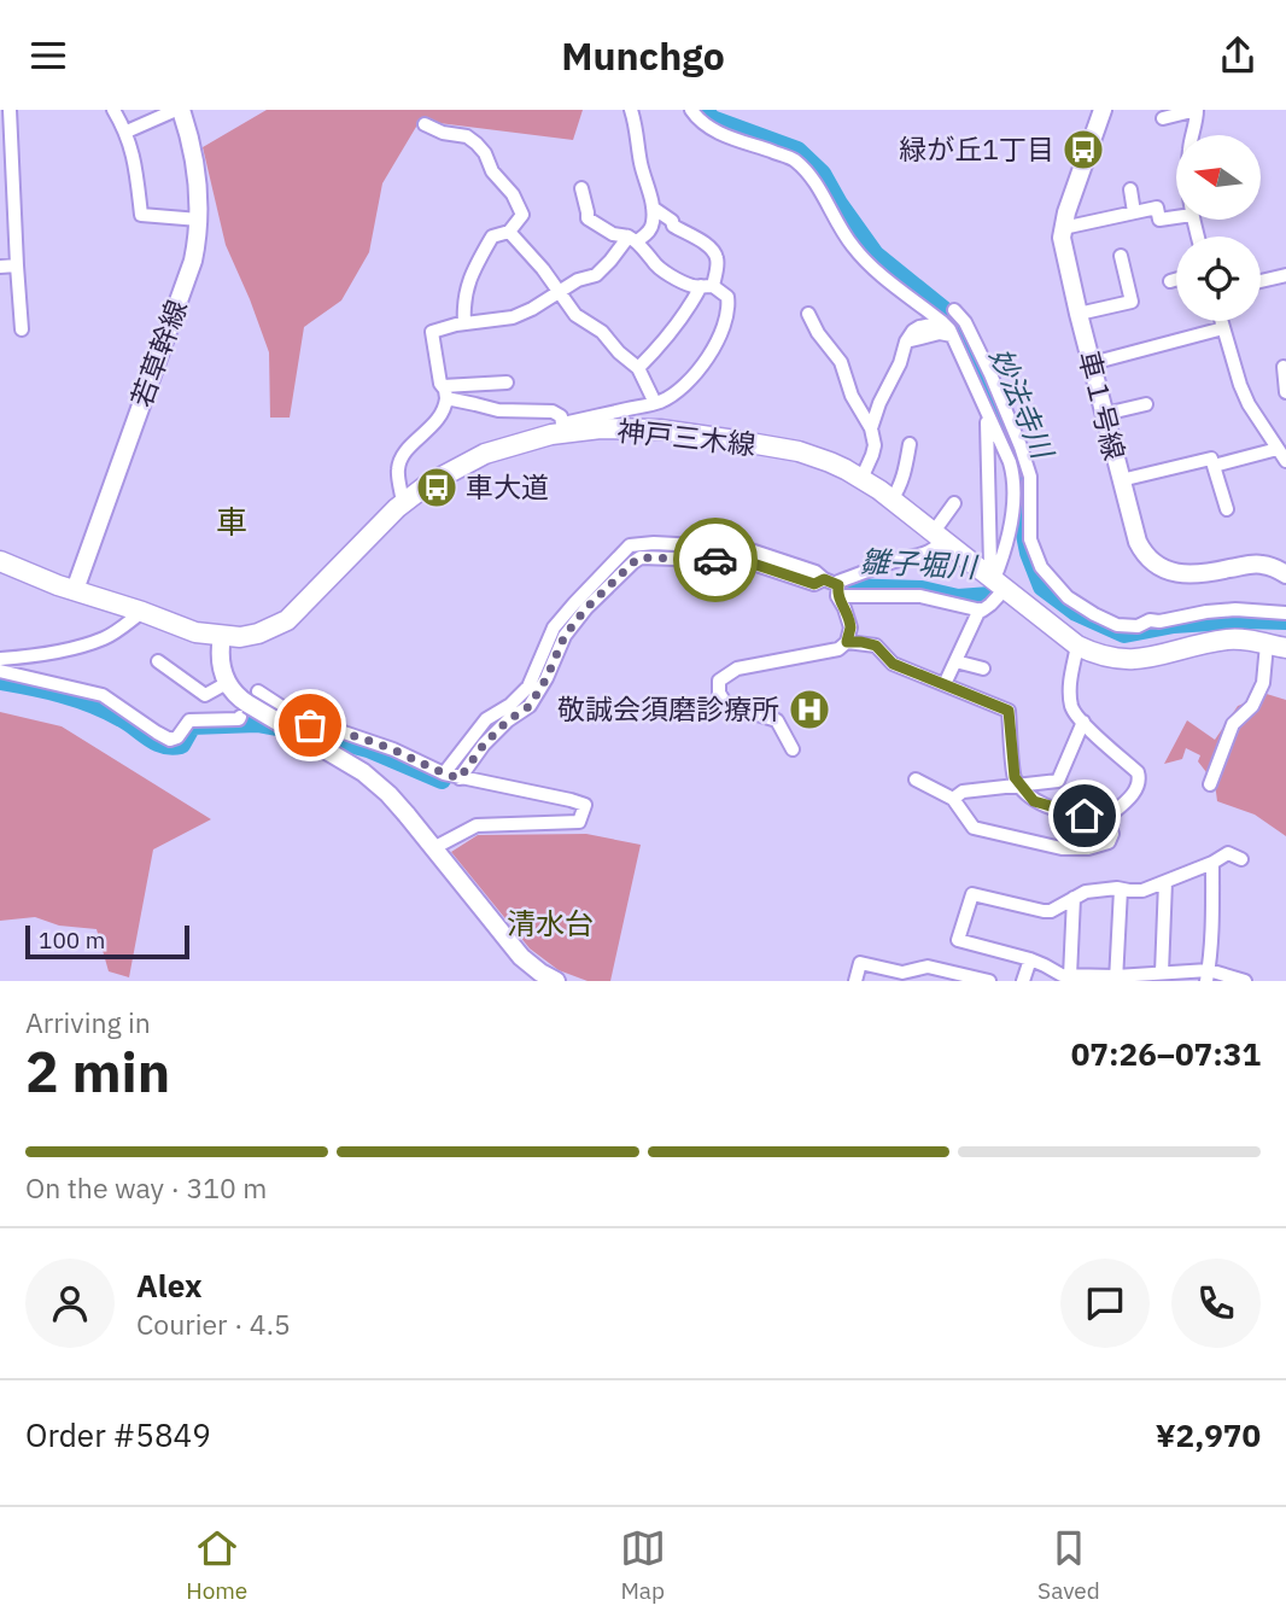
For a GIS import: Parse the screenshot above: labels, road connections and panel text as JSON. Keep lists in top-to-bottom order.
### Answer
{
  "streets": {
    "main road": ["神戸三木線"],
    "street": ["若草幹線", "車１号線"]
  },
  "crossings": [
    ["若草幹線", "神戸三木線"]
  ],
  "districts": ["車", "清水台"],
  "water": ["妙法寺川", "雛子堀川"],
  "places": {
    "bus stop": ["緑が丘1丁目", "車大道"],
    "hospital": ["敬誠会須磨診療所"]
  },
  "scale_bar": "100 m",
  "north": "left",
  "page": {
    "header": "Munchgo",
    "scale": "100 m",
    "heading": ["2 min", "Arriving in", "07:26–07:31"],
    "panel": [
      "Alex",
      "Courier · 4.5",
      "Order #5849",
      "¥2,970"
    ],
    "bar": "On the way · 310 m",
    "tabs": ["Home", "Map", "Saved"]
  }
}
